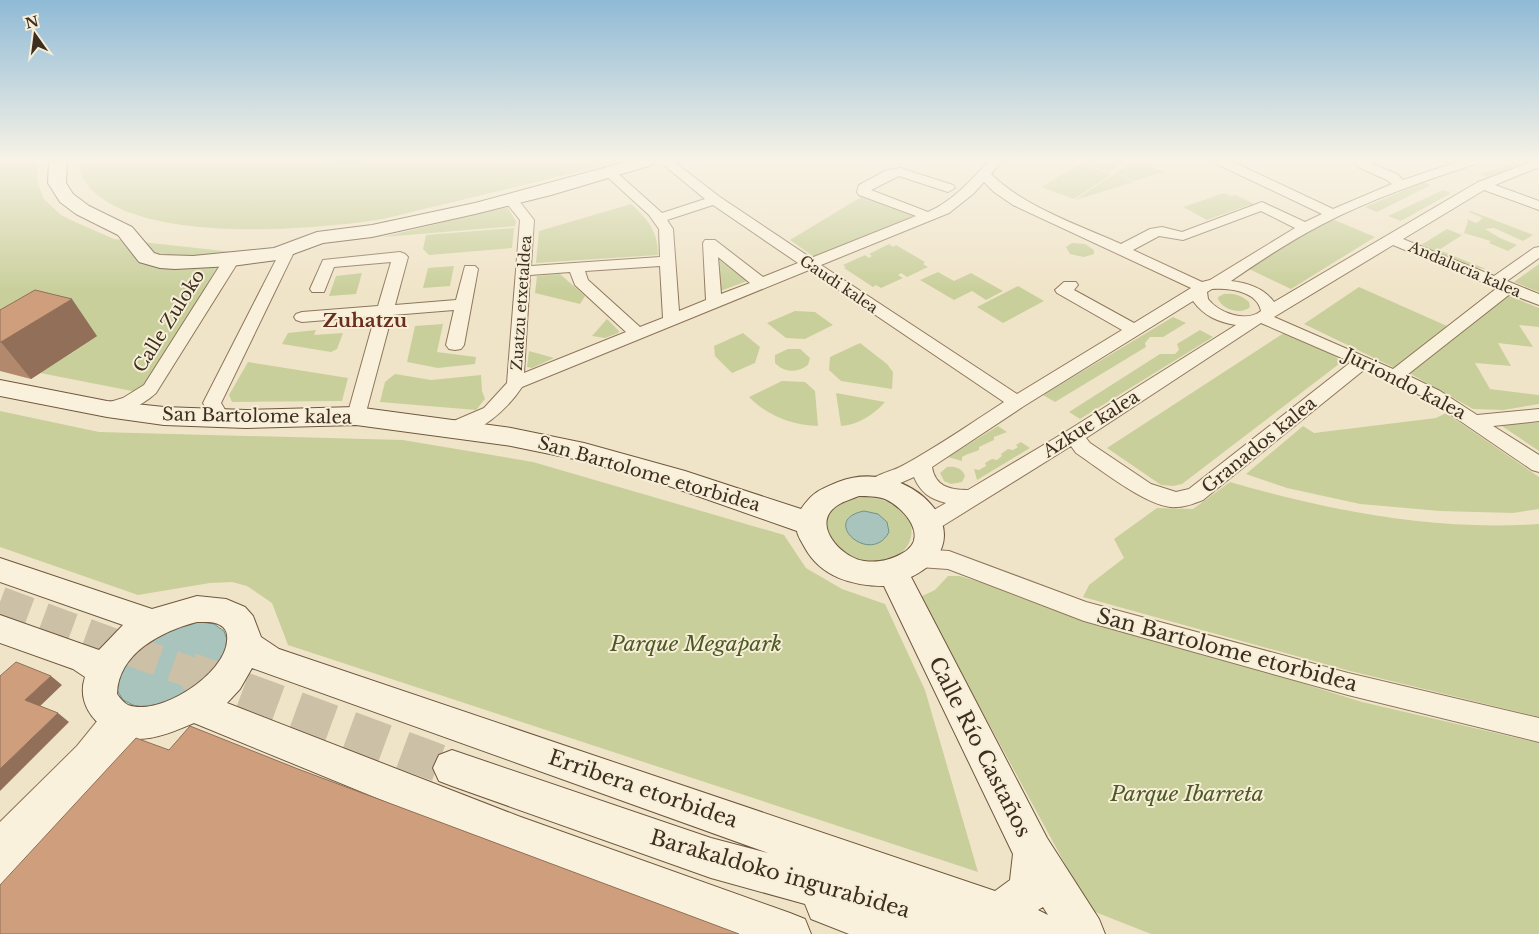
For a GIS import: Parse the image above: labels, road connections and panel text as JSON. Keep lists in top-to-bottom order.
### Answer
{
  "streets": {
    "street": [
      "Andalucia kalea",
      "Gaudi kalea",
      "Zuatzu etxetaldea",
      "Calle Zuloko",
      "Juriondo kalea",
      "San Bartolome kalea",
      "Azkue kalea",
      "Granados kalea",
      "San Bartolome etorbidea",
      "Calle Río Castaños",
      "Erribera etorbidea",
      "Barakaldoko ingurabidea"
    ]
  },
  "crossings": [
    ["Andalucia kalea", "Azkue kalea"],
    ["Calle Zuloko", "San Bartolome kalea"],
    ["Juriondo kalea", "Azkue kalea"],
    ["Juriondo kalea", "Granados kalea"],
    ["San Bartolome kalea", "San Bartolome etorbidea"],
    ["Azkue kalea", "Granados kalea"],
    ["Azkue kalea", "San Bartolome etorbidea"],
    ["Azkue kalea", "Calle Río Castaños"],
    ["San Bartolome etorbidea", "Calle Río Castaños"],
    ["Calle Río Castaños", "Erribera etorbidea"],
    ["Calle Río Castaños", "Barakaldoko ingurabidea"],
    ["Erribera etorbidea", "Barakaldoko ingurabidea"]
  ],
  "districts": ["Zuhatzu"],
  "parks": ["Parque Megapark", "Parque Ibarreta"],
  "north": "top"
}
